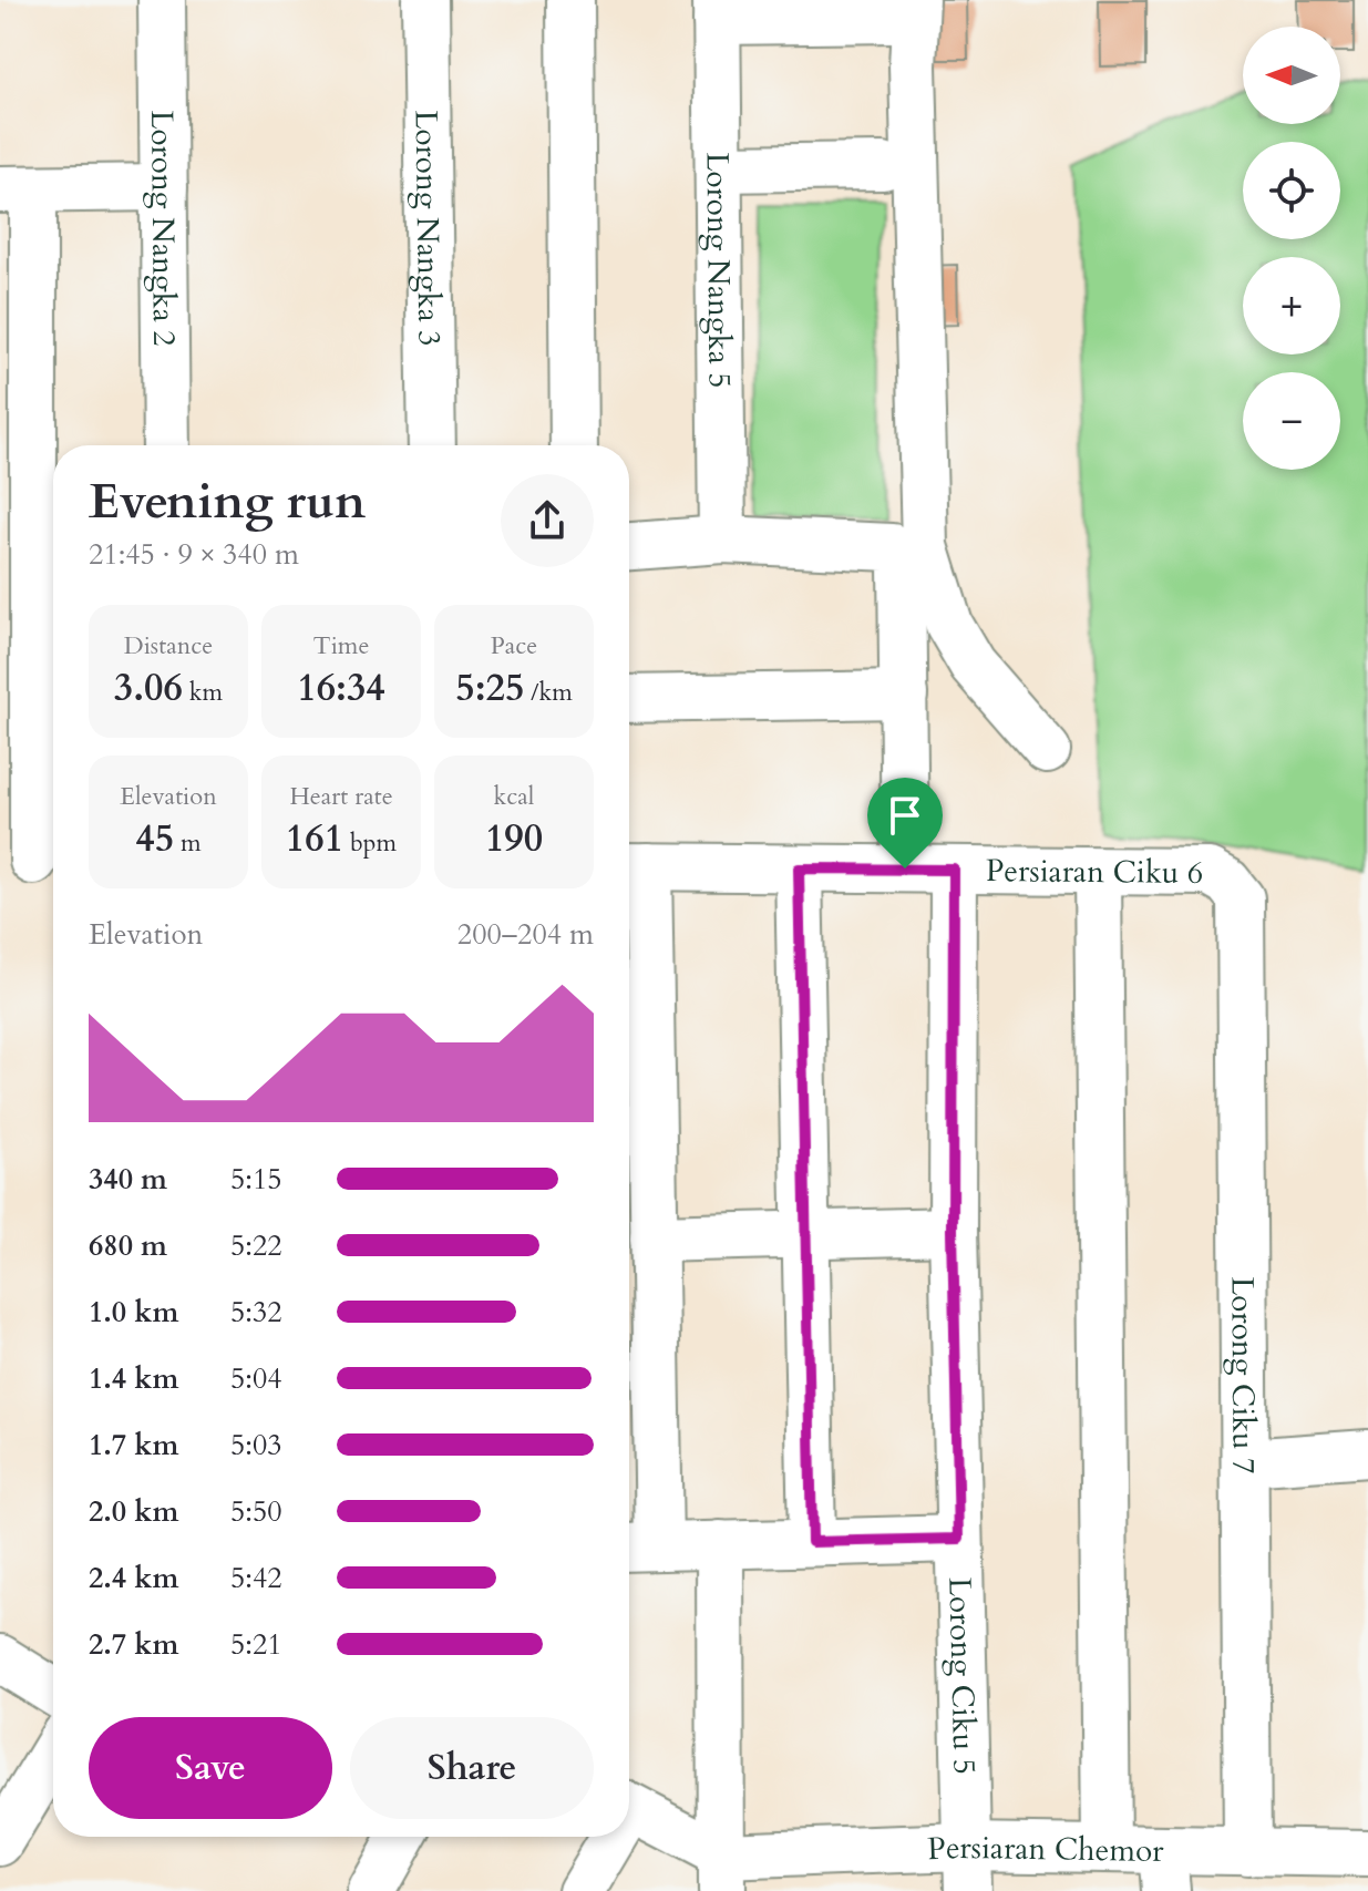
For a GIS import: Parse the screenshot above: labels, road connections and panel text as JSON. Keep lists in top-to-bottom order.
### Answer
{
  "streets": {
    "street": [
      "Lorong Nangka 2",
      "Lorong Nangka 3",
      "Lorong Nangka 5",
      "Persiaran Ciku 6",
      "Lorong Ciku 7",
      "Lorong Ciku 5",
      "Persiaran Chemor"
    ]
  },
  "crossings": [
    ["Persiaran Ciku 6", "Lorong Ciku 7"],
    ["Persiaran Ciku 6", "Lorong Ciku 5"],
    ["Lorong Ciku 7", "Persiaran Chemor"],
    ["Lorong Ciku 5", "Persiaran Chemor"]
  ],
  "north": "left",
  "page": {
    "map_buttons": ["+", "−"],
    "heading": ["Evening run", "21:45 · 9 × 340 m"],
    "stats": [
      ["Distance", "3.06 km"],
      ["Time", "16:34"],
      ["Pace", "5:25 /km"],
      ["Elevation", "45 m"],
      ["Heart rate", "161 bpm"],
      ["kcal", "190"]
    ],
    "chart": ["Elevation", "200–204 m"],
    "list": [
      {
        "name": "340 m",
        "note": "5:15"
      },
      {
        "name": "680 m",
        "note": "5:22"
      },
      {
        "name": "1.0 km",
        "note": "5:32"
      },
      {
        "name": "1.4 km",
        "note": "5:04"
      },
      {
        "name": "1.7 km",
        "note": "5:03"
      },
      {
        "name": "2.0 km",
        "note": "5:50"
      },
      {
        "name": "2.4 km",
        "note": "5:42"
      },
      {
        "name": "2.7 km",
        "note": "5:21"
      }
    ],
    "buttons": ["Save", "Share"]
  }
}
